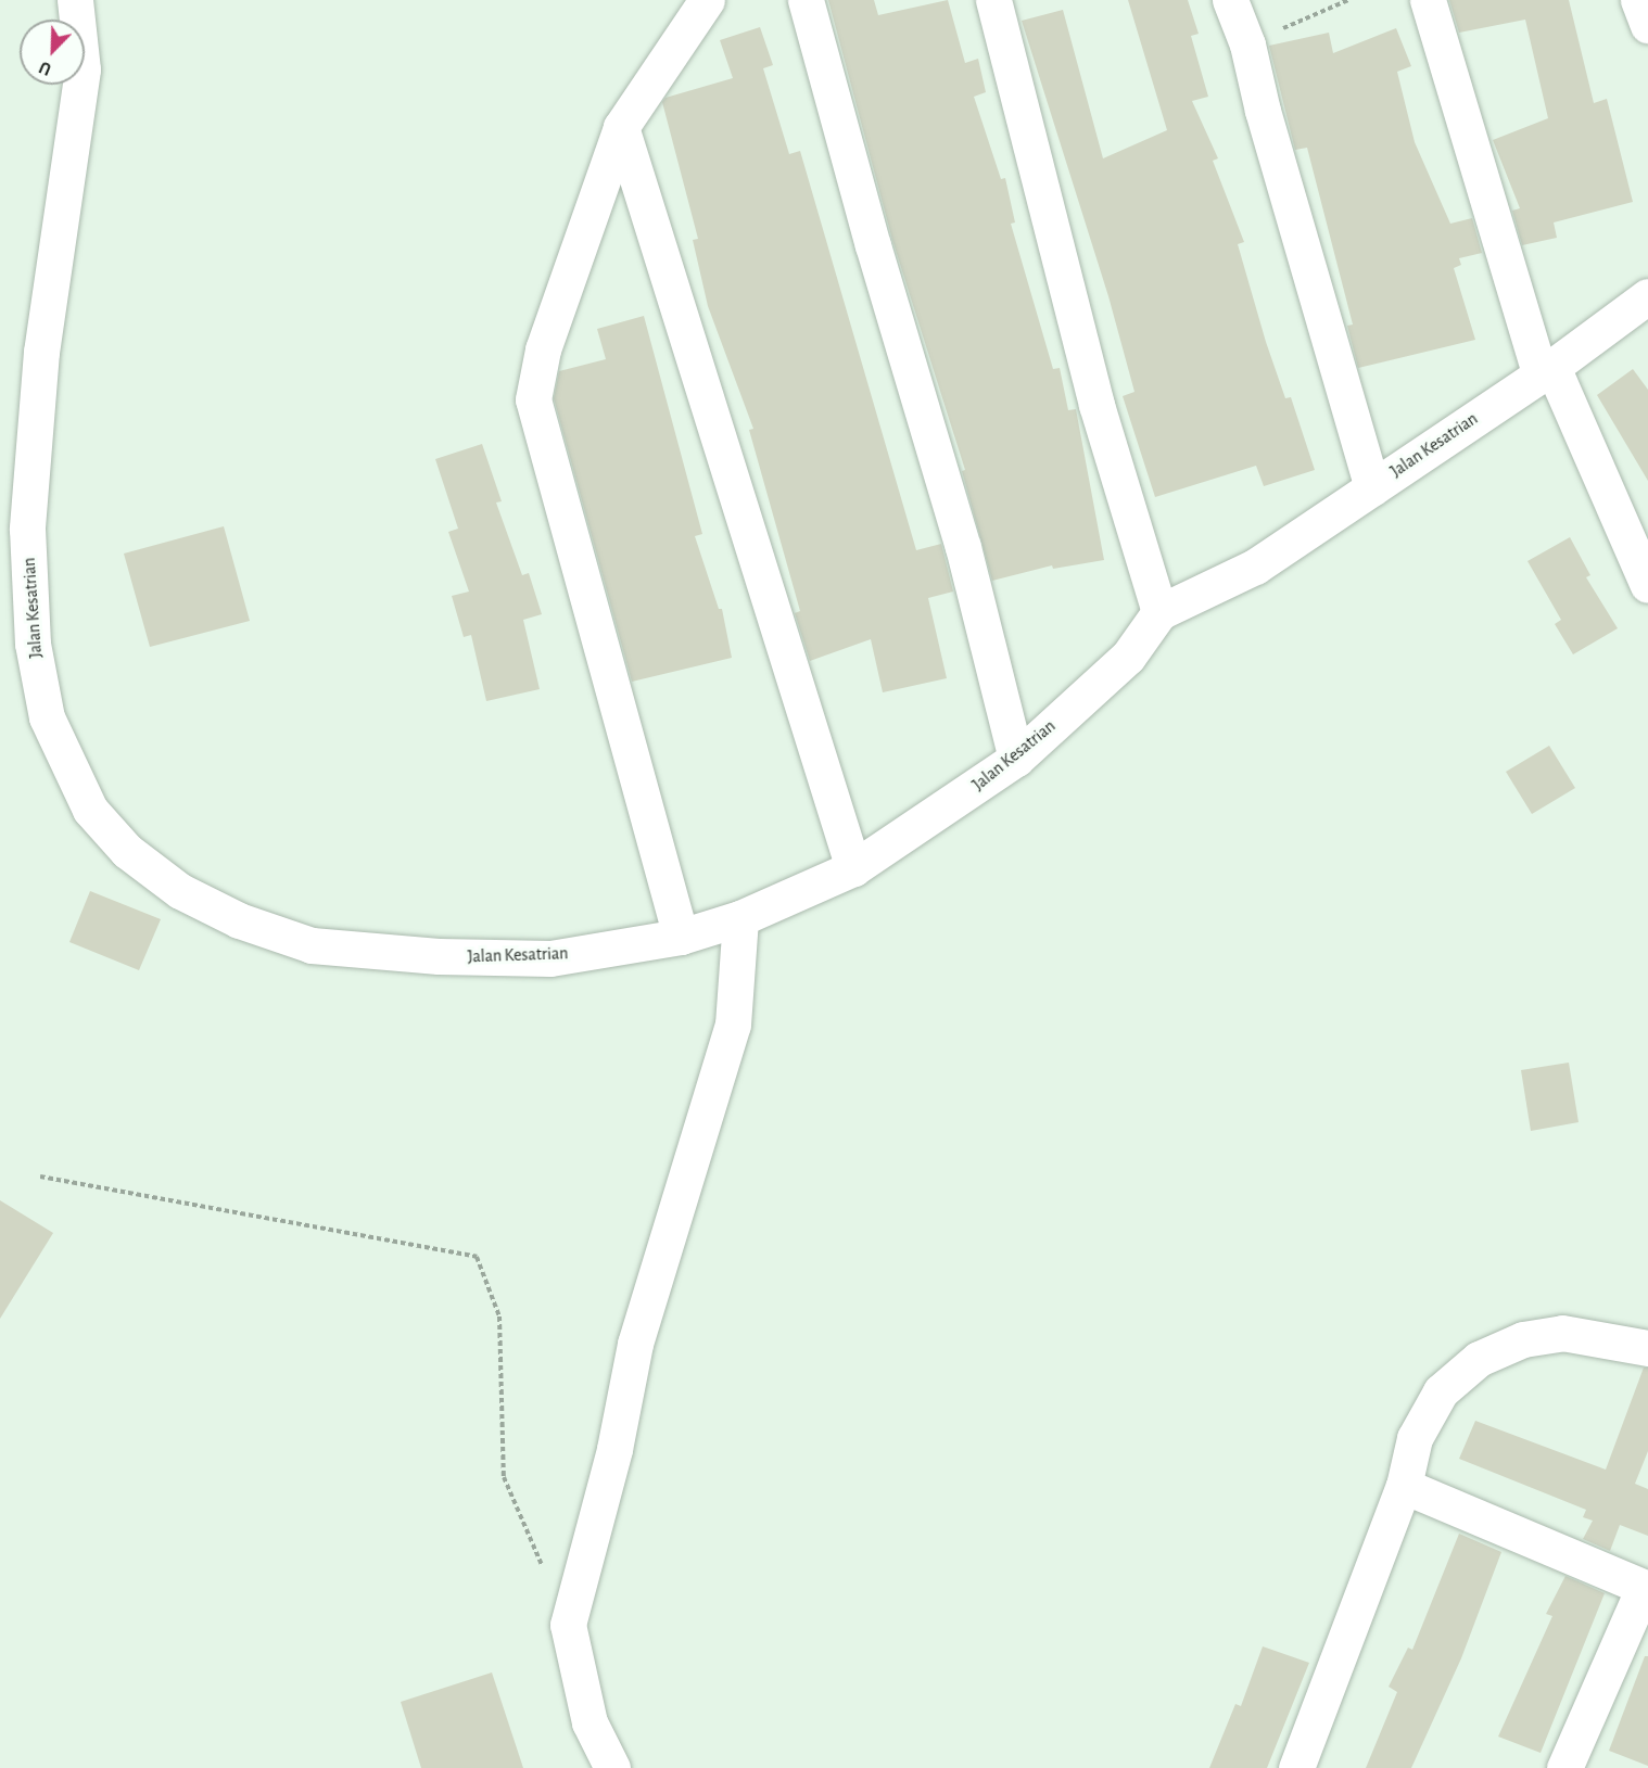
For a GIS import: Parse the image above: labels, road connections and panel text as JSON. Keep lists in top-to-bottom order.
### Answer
{
  "streets": {
    "street": ["Jalan Kesatrian"]
  },
  "north": "bottom left"
}
